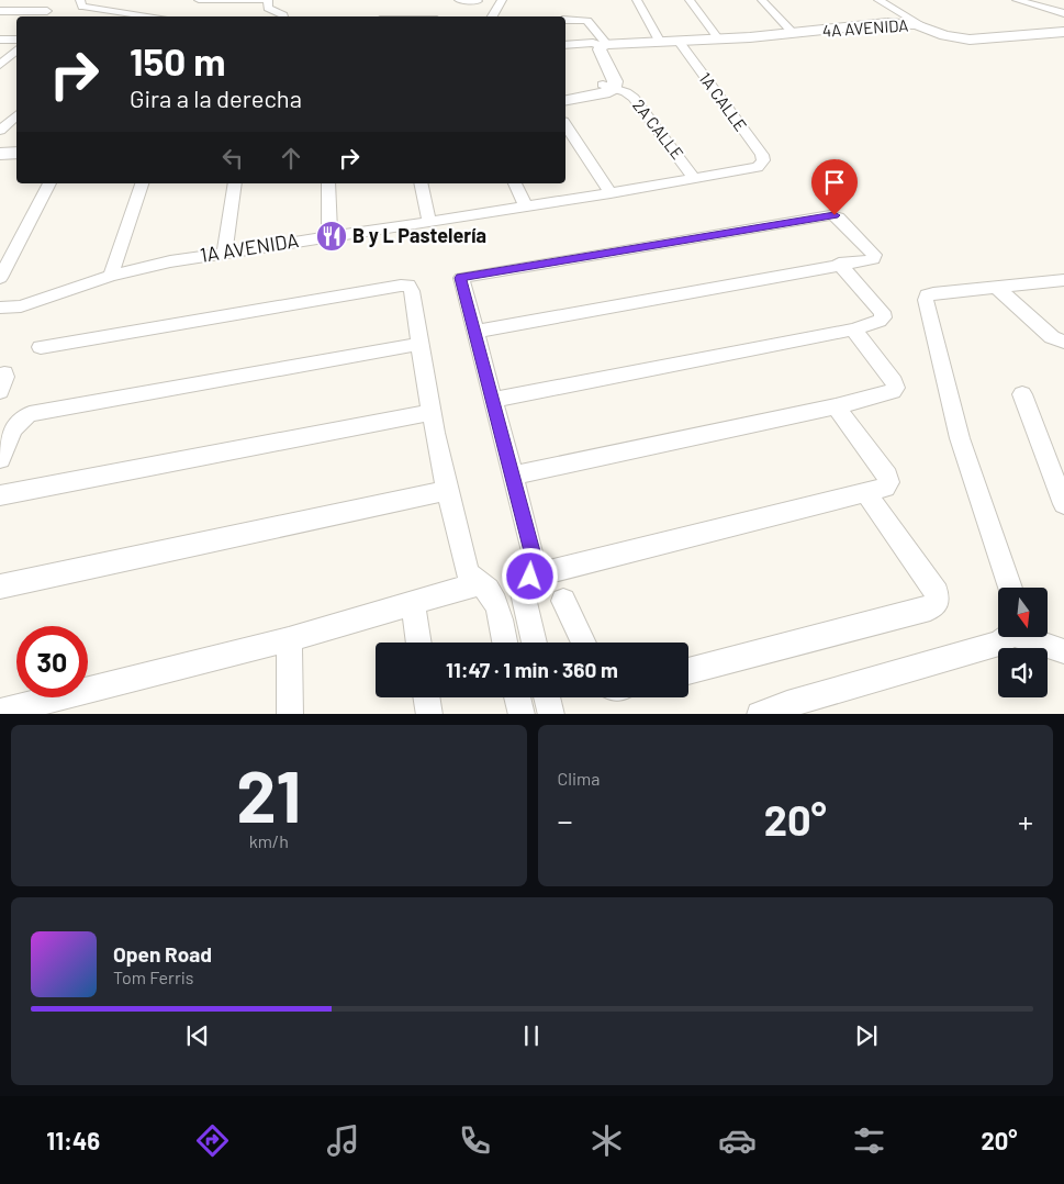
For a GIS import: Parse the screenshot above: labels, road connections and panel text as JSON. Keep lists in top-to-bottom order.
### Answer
{
  "streets": {
    "street": [
      "4A AVENIDA",
      "1A CALLE",
      "2A CALLE",
      "1A AVENIDA"
    ]
  },
  "crossings": [
    ["4A AVENIDA", "1A CALLE"],
    ["4A AVENIDA", "2A CALLE"],
    ["1A CALLE", "1A AVENIDA"],
    ["2A CALLE", "1A AVENIDA"]
  ],
  "places": {
    "restaurant": ["B y L Pastelería"]
  },
  "north": "bottom",
  "page": {
    "turn": ["150 m", "Gira a la derecha"],
    "limit": "30",
    "trip": "11:47 · 1 min · 360 m",
    "tile": [
      ["21", "km/h"],
      "Clima"
    ],
    "heat": ["−", "20°", "+"],
    "song": ["Open Road", "Tom Ferris"],
    "tabs": ["11:46", "20°"]
  }
}
